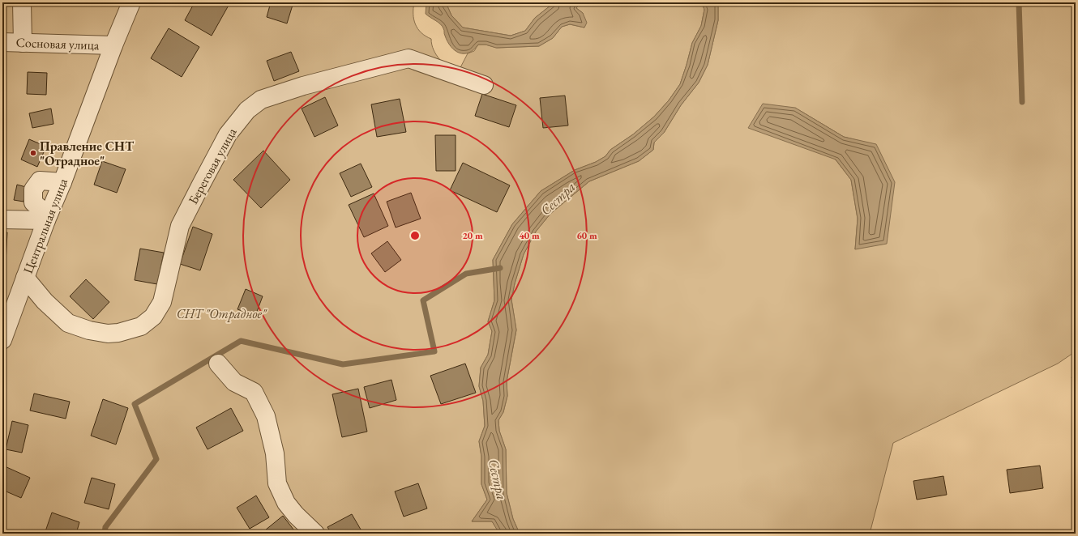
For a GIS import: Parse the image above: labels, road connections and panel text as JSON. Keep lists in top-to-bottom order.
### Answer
{
  "streets": {
    "street": ["Сосновая улица", "Береговая улица", "Центральная улица"]
  },
  "crossings": [
    ["Сосновая улица", "Центральная улица"],
    ["Береговая улица", "Центральная улица"]
  ],
  "water": ["Сестра"],
  "parks": ["СНТ \"Отрадное\""],
  "places": ["Правление СНТ \"Отрадное\""],
  "rings": ["20 m", "40 m", "60 m"]
}
